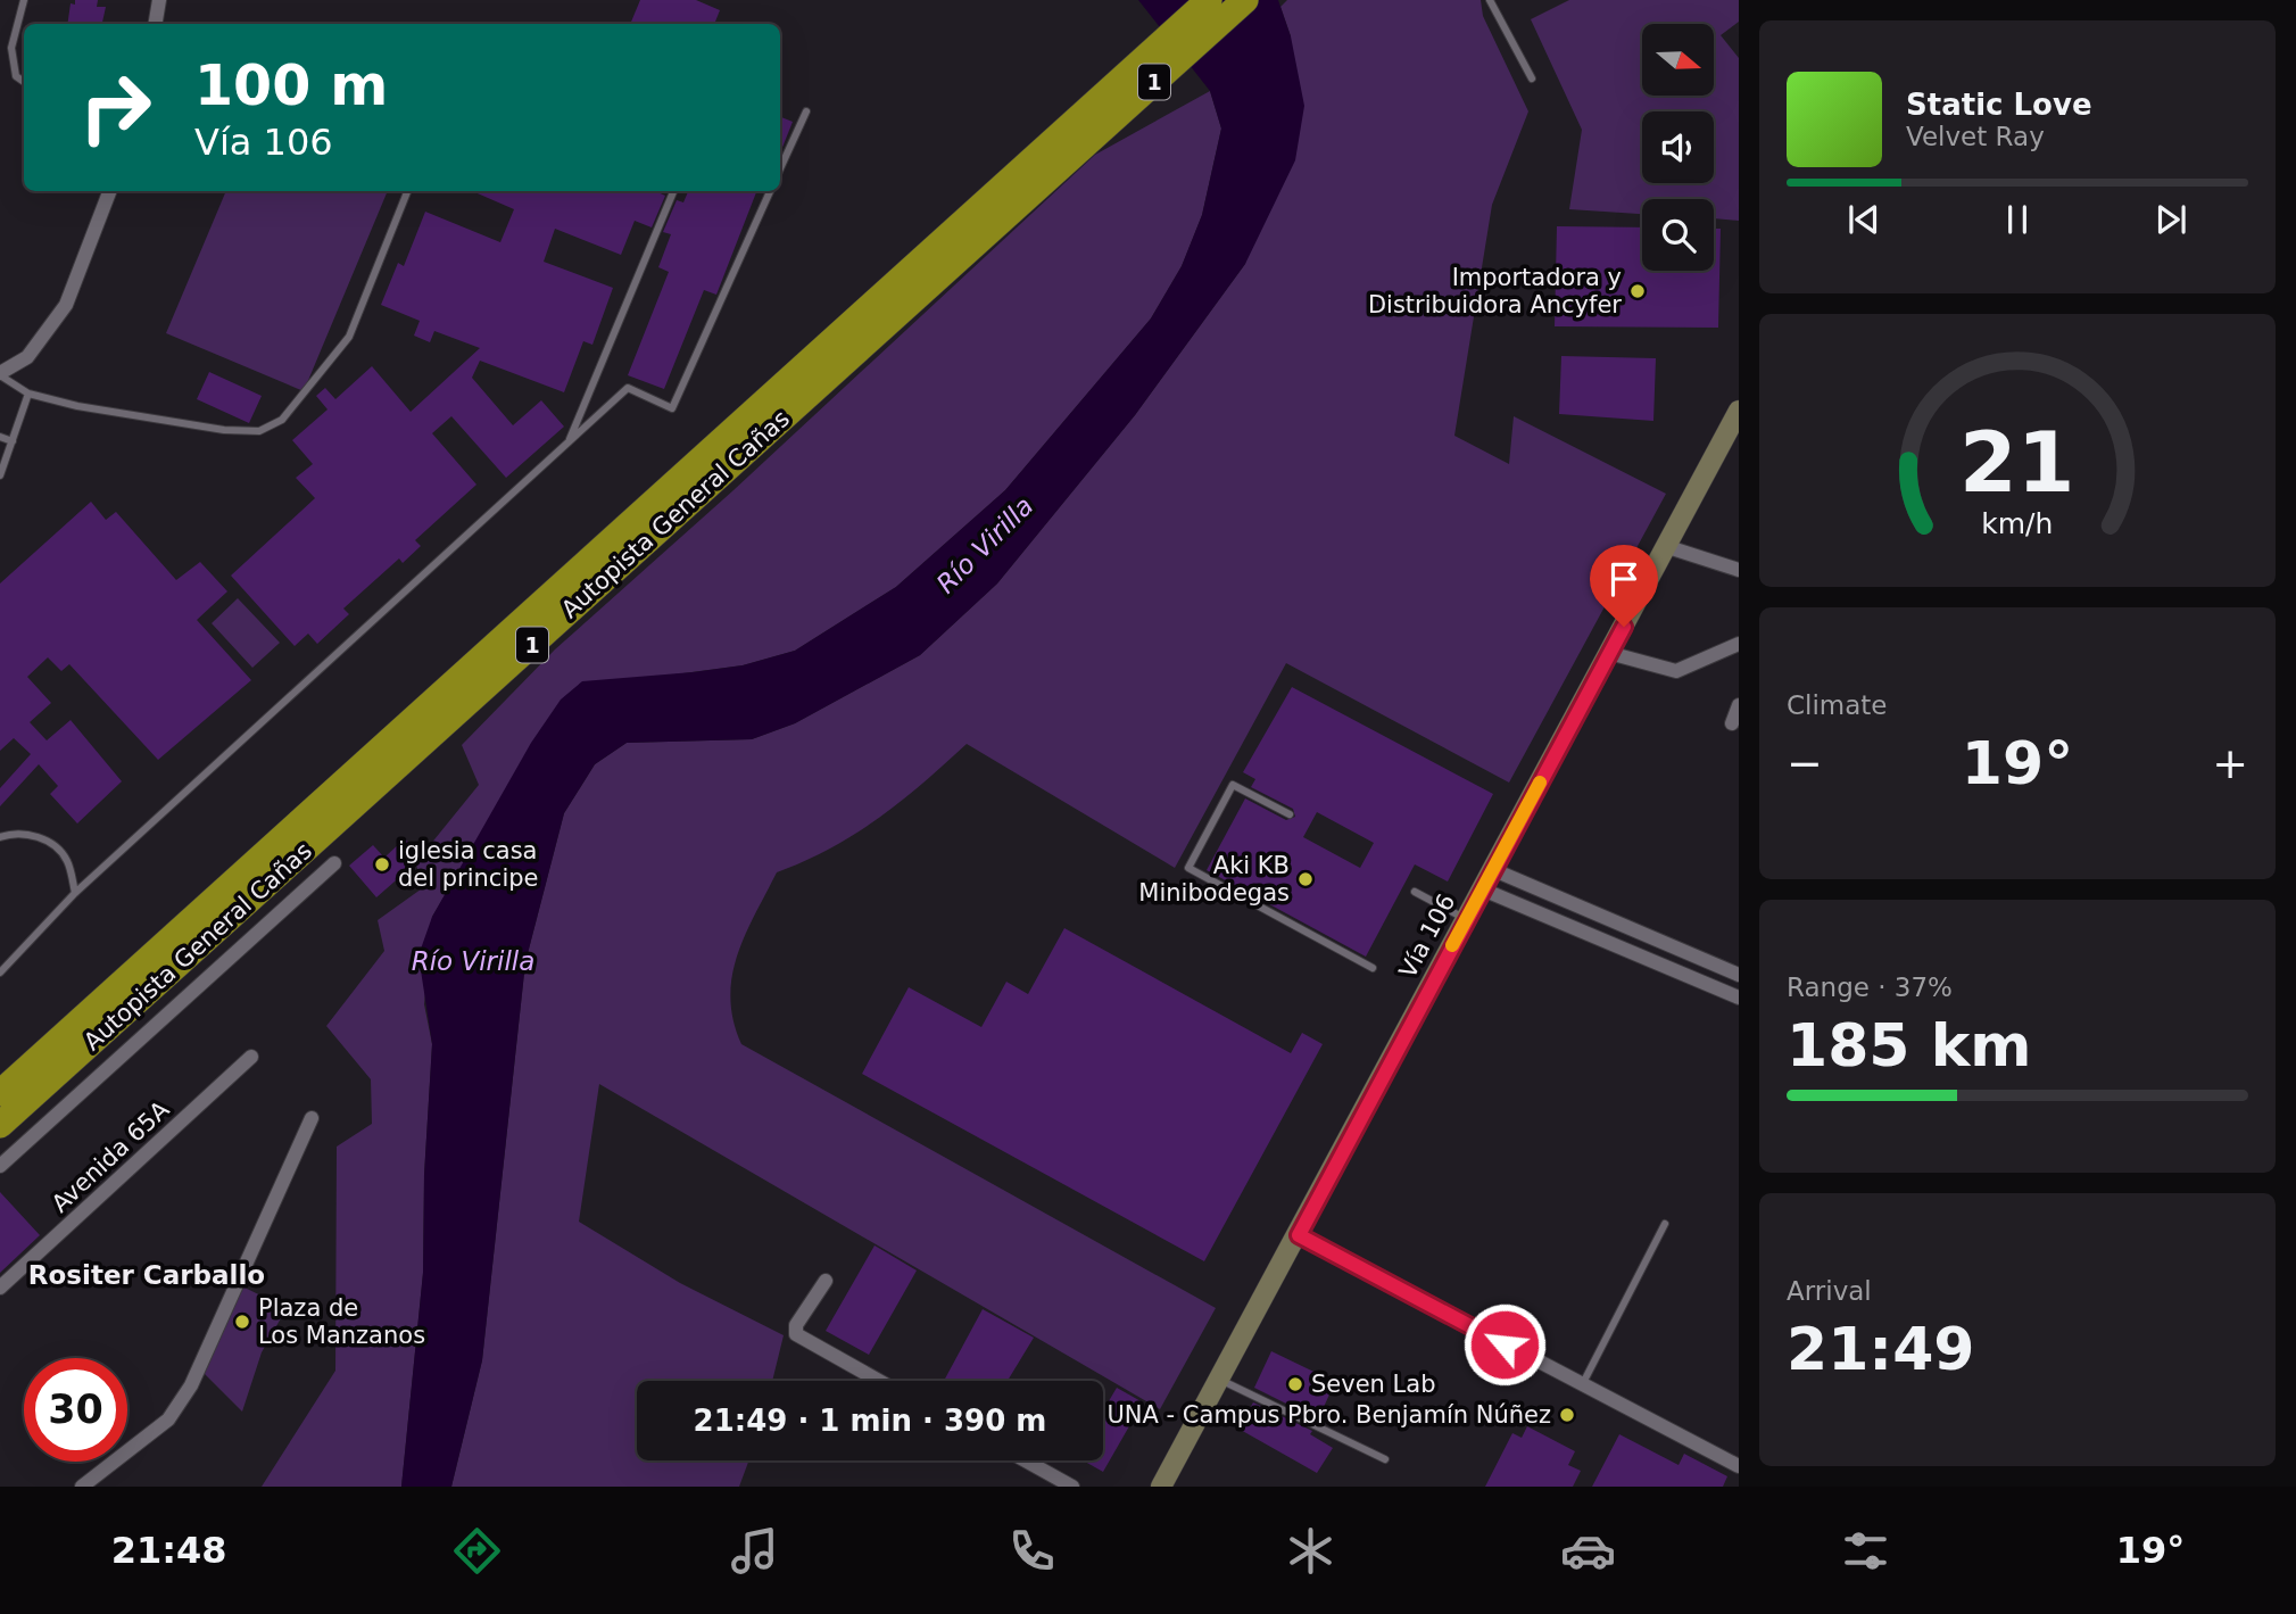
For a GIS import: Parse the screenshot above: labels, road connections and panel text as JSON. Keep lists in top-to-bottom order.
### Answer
{
  "streets": {
    "highway": ["1", "Autopista General Cañas"],
    "main road": ["Vía 106"],
    "street": ["Avenida 65A"]
  },
  "districts": ["Rositer Carballo"],
  "water": ["Río Virilla"],
  "places": [
    "Importadora y Distribuidora Ancyfer",
    "iglesia casa del principe",
    "Aki KB Minibodegas",
    "Plaza de Los Manzanos",
    "Seven Lab",
    "UNA - Campus Pbro. Benjamín Núñez"
  ],
  "north": "right",
  "page": {
    "turn": ["100 m", "Vía 106"],
    "song": ["Static Love", "Velvet Ray"],
    "tile": [
      "Climate",
      ["Range · 37%", "185 km"],
      ["Arrival", "21:49"]
    ],
    "heat": ["−", "19°", "+"],
    "limit": "30",
    "trip": "21:49 · 1 min · 390 m",
    "tabs": ["21:48", "19°"],
    "gauge": ["21", "km/h"]
  }
}
